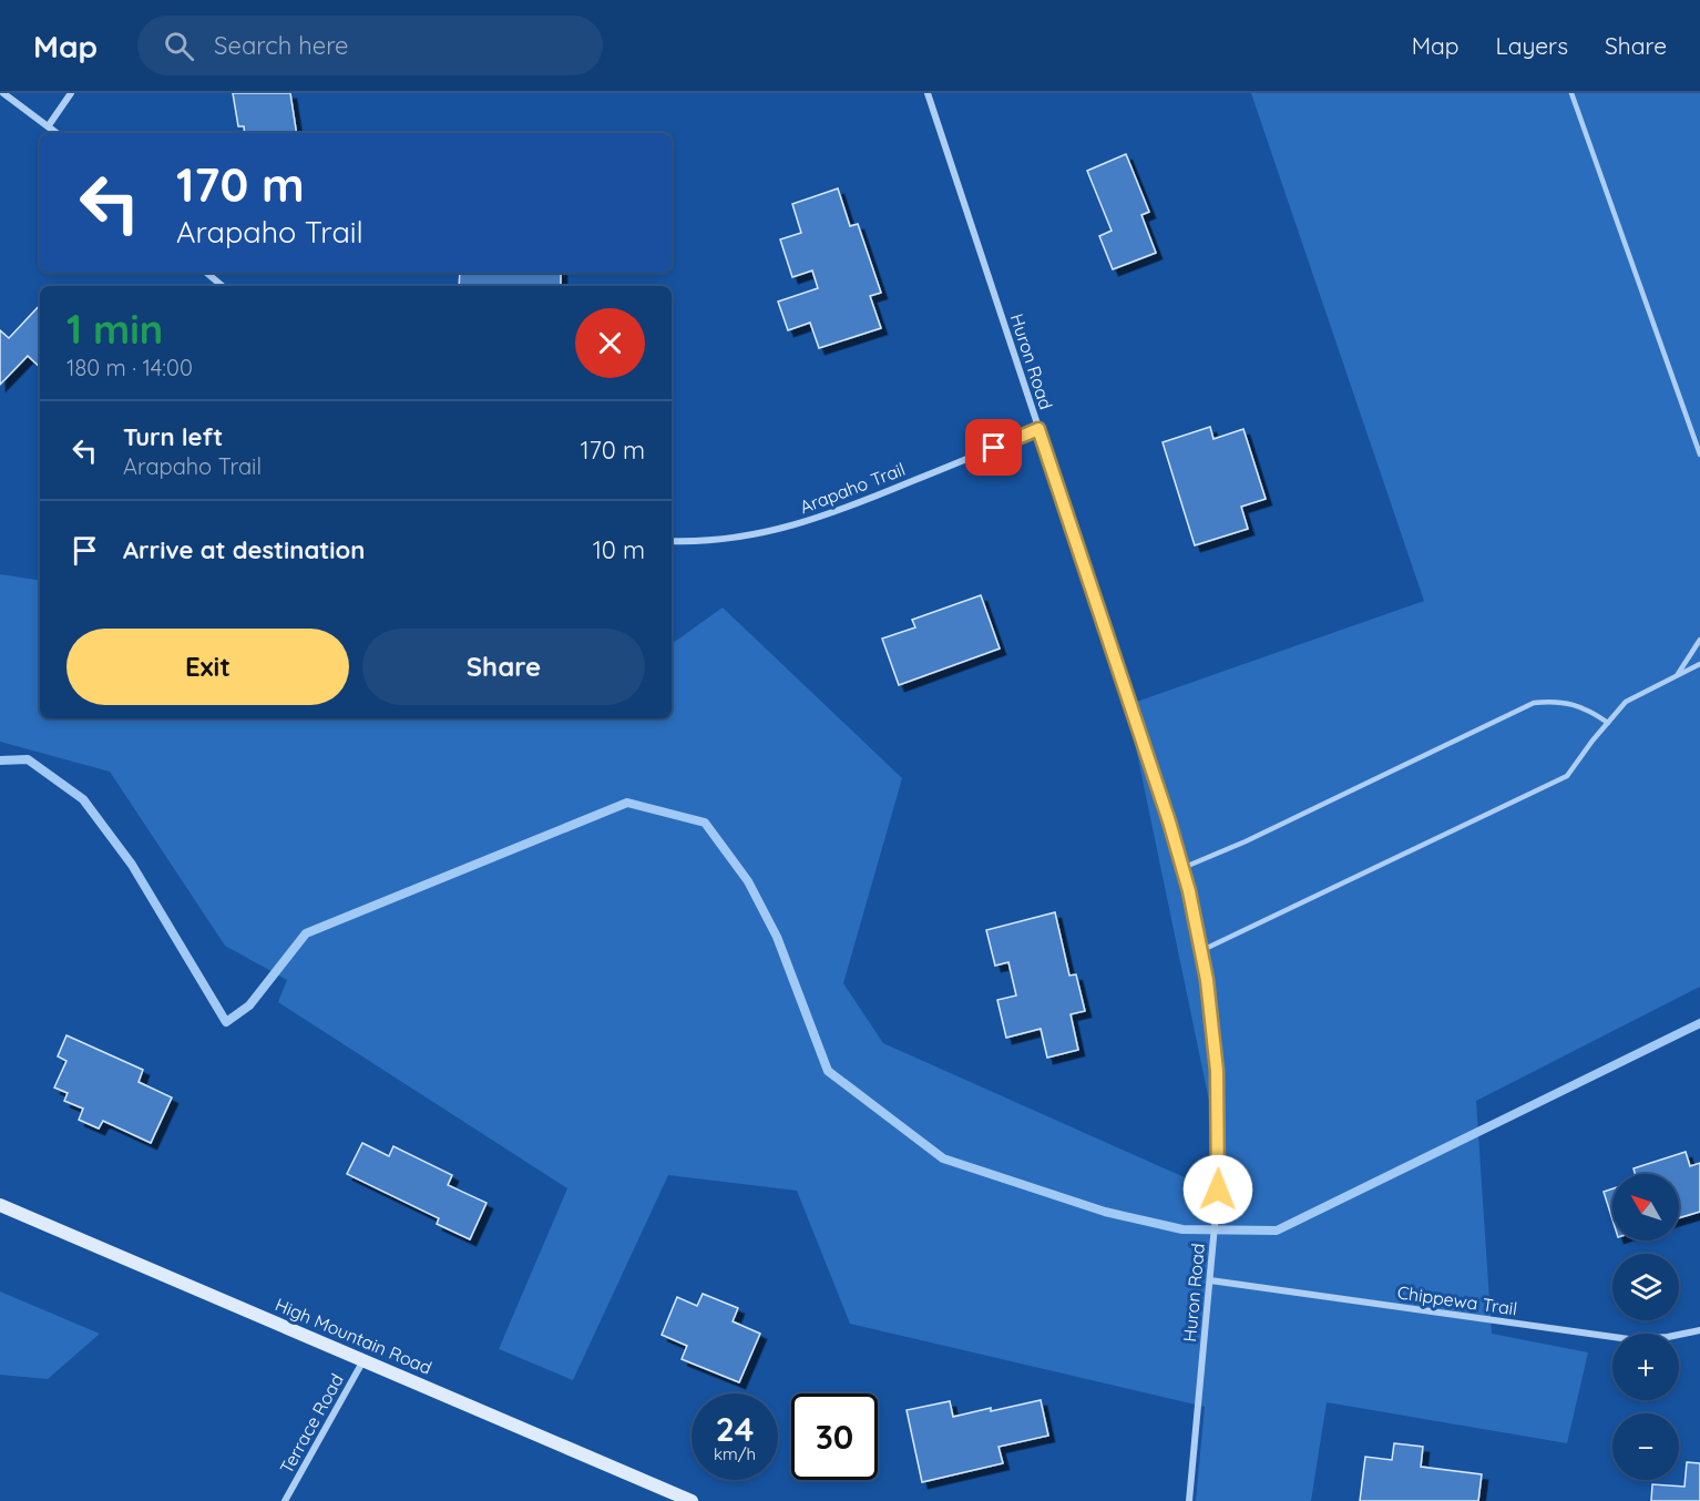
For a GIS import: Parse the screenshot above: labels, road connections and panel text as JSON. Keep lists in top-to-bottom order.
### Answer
{
  "streets": {
    "main road": ["High Mountain Road"],
    "street": [
      "Huron Road",
      "Arapaho Trail",
      "Chippewa Trail",
      "Terrace Road"
    ]
  },
  "crossings": [
    ["Huron Road", "Arapaho Trail"],
    ["Huron Road", "Chippewa Trail"],
    ["High Mountain Road", "Terrace Road"]
  ],
  "north": "top left",
  "page": {
    "header": "Map",
    "search": "Search here",
    "nav": ["Map", "Layers", "Share"],
    "turn": ["170 m", "Arapaho Trail"],
    "heading": ["1 min", "180 m · 14:00"],
    "list": [
      {
        "name": "Turn left",
        "note": "Arapaho Trail",
        "value": "170 m"
      },
      {
        "name": "Arrive at destination",
        "value": "10 m"
      }
    ],
    "buttons": ["Exit", "Share"],
    "map_buttons": ["+", "−"],
    "speed": "24 km/h",
    "limit": "30"
  }
}
